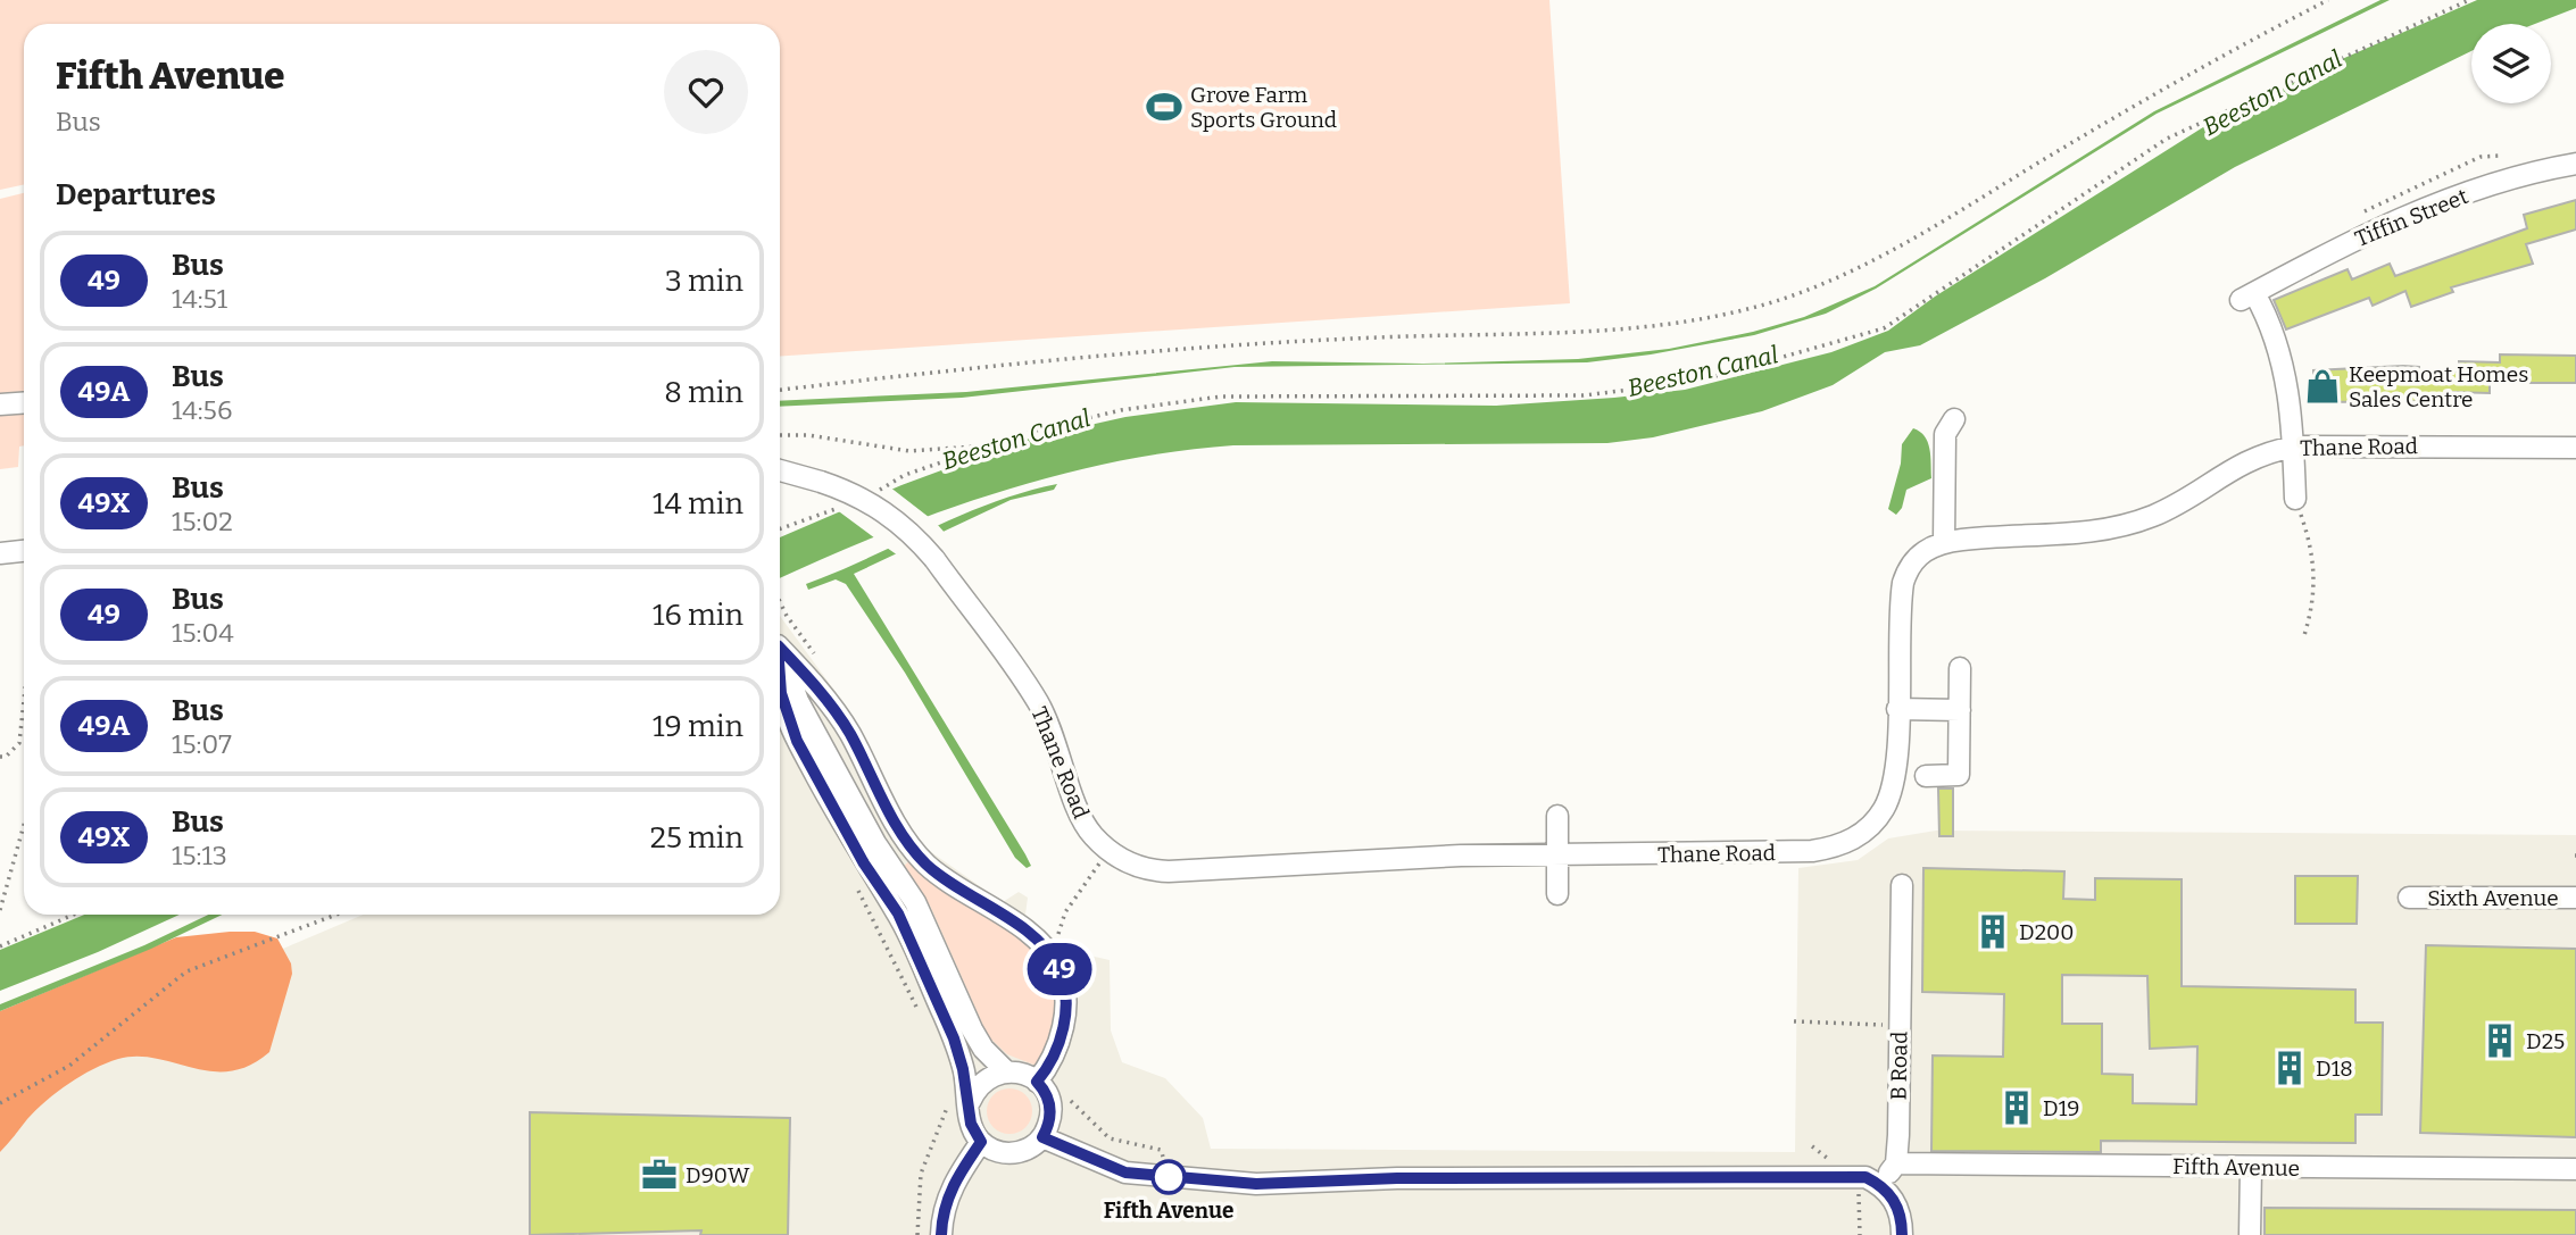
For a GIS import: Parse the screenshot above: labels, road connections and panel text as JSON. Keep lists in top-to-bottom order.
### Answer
{
  "streets": {
    "street": [
      "Tiffin Street",
      "Thane Road",
      "Sixth Avenue",
      "B Road",
      "Fifth Avenue"
    ]
  },
  "crossings": [
    ["Tiffin Street", "Thane Road"],
    ["B Road", "Fifth Avenue"]
  ],
  "water": ["Beeston Canal"],
  "places": {
    "sports": ["Grove Farm Sports Ground"],
    "shop": ["Keepmoat Homes Sales Centre"],
    "building": [
      "D200",
      "D25",
      "D18",
      "D19"
    ],
    "office": ["D90W"],
    "other": ["Fifth Avenue"]
  },
  "lines": ["bus line 49"],
  "page": {
    "on_map": "49",
    "heading": [
      ["Fifth Avenue", "Bus"],
      "Departures"
    ],
    "list": [
      {
        "mark": "49",
        "name": "Bus",
        "note": "14:51",
        "value": "3 min"
      },
      {
        "mark": "49A",
        "name": "Bus",
        "note": "14:56",
        "value": "8 min"
      },
      {
        "mark": "49X",
        "name": "Bus",
        "note": "15:02",
        "value": "14 min"
      },
      {
        "mark": "49",
        "name": "Bus",
        "note": "15:04",
        "value": "16 min"
      },
      {
        "mark": "49A",
        "name": "Bus",
        "note": "15:07",
        "value": "19 min"
      },
      {
        "mark": "49X",
        "name": "Bus",
        "note": "15:13",
        "value": "25 min"
      }
    ]
  }
}
